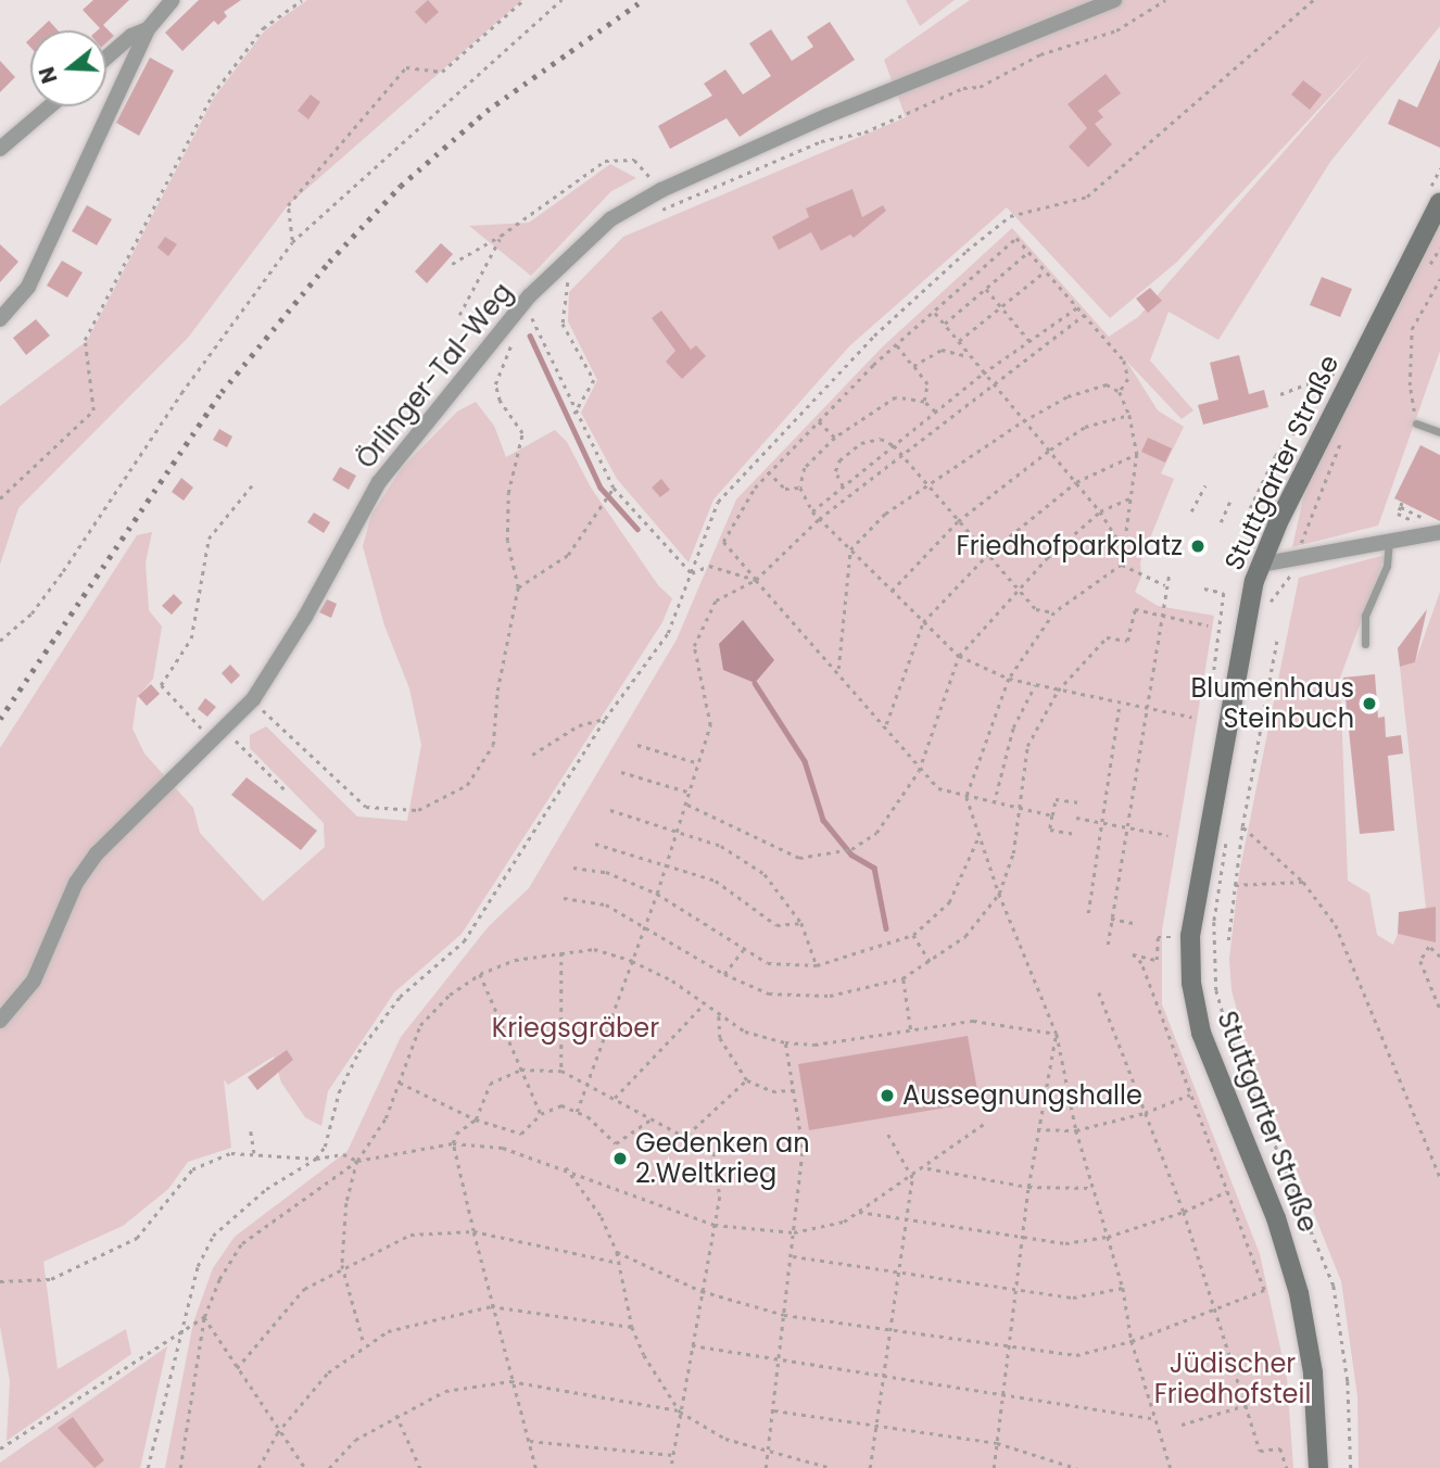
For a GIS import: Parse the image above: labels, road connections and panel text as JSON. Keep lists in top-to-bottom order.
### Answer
{
  "streets": {
    "main road": ["Stuttgarter Straße"],
    "street": ["Örlinger-Tal-Weg"]
  },
  "parks": ["Kriegsgräber", "Jüdischer Friedhofsteil"],
  "places": [
    "Friedhofparkplatz",
    "Blumenhaus Steinbuch",
    "Aussegnungshalle",
    "Gedenken an 2.Weltkrieg"
  ],
  "north": "left"
}
